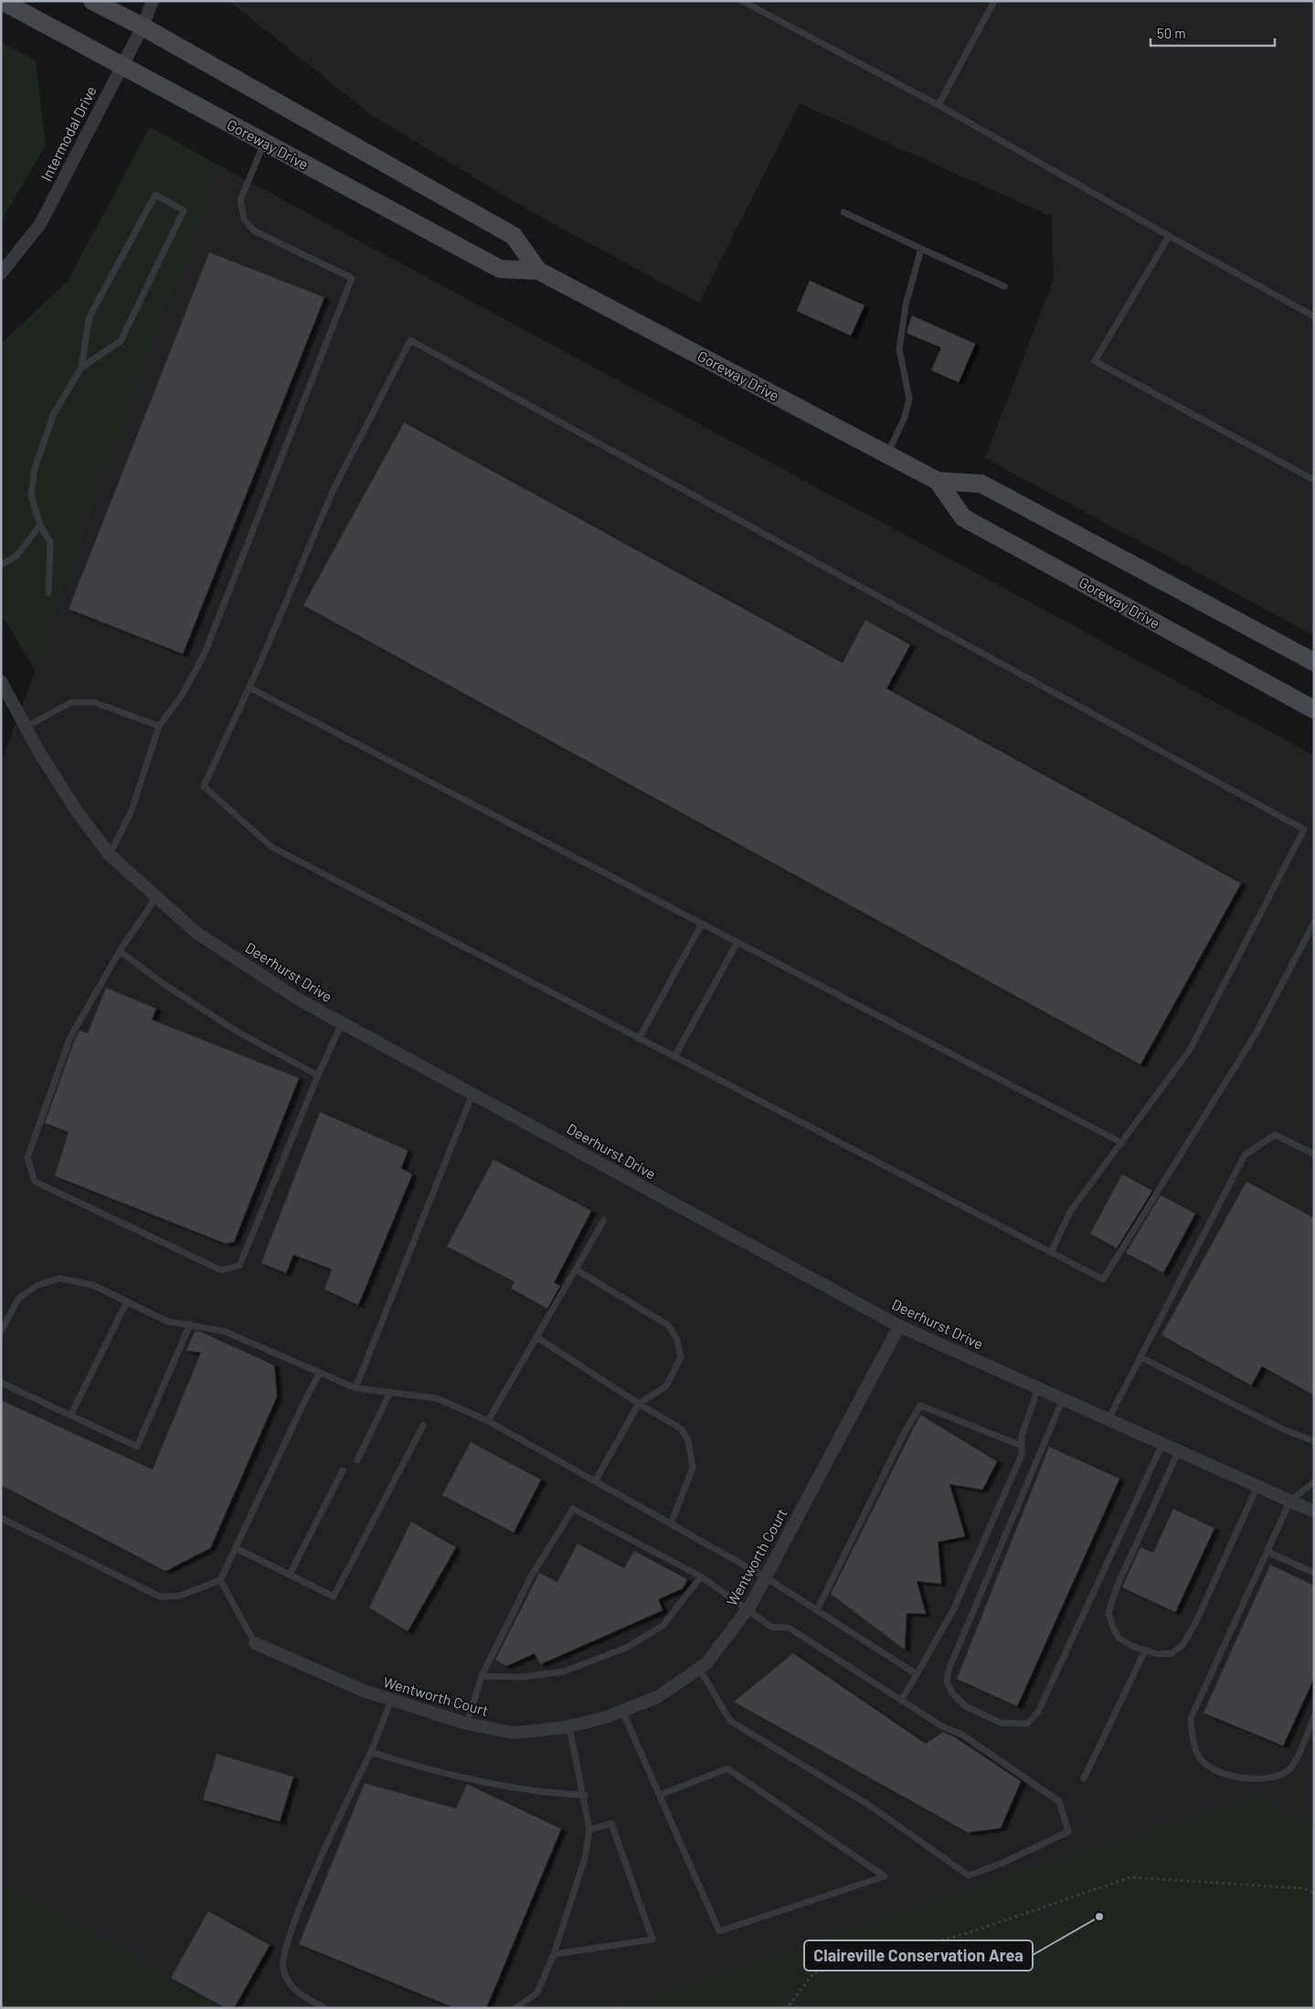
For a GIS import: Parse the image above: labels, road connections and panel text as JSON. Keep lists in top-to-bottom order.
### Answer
{
  "streets": {
    "main road": ["Goreway Drive"],
    "street": ["Intermodal Drive", "Deerhurst Drive", "Wentworth Court"]
  },
  "crossings": [
    ["Intermodal Drive", "Goreway Drive"],
    ["Deerhurst Drive", "Wentworth Court"]
  ],
  "places": ["Claireville Conservation Area"],
  "scale_bar": "50 m"
}
